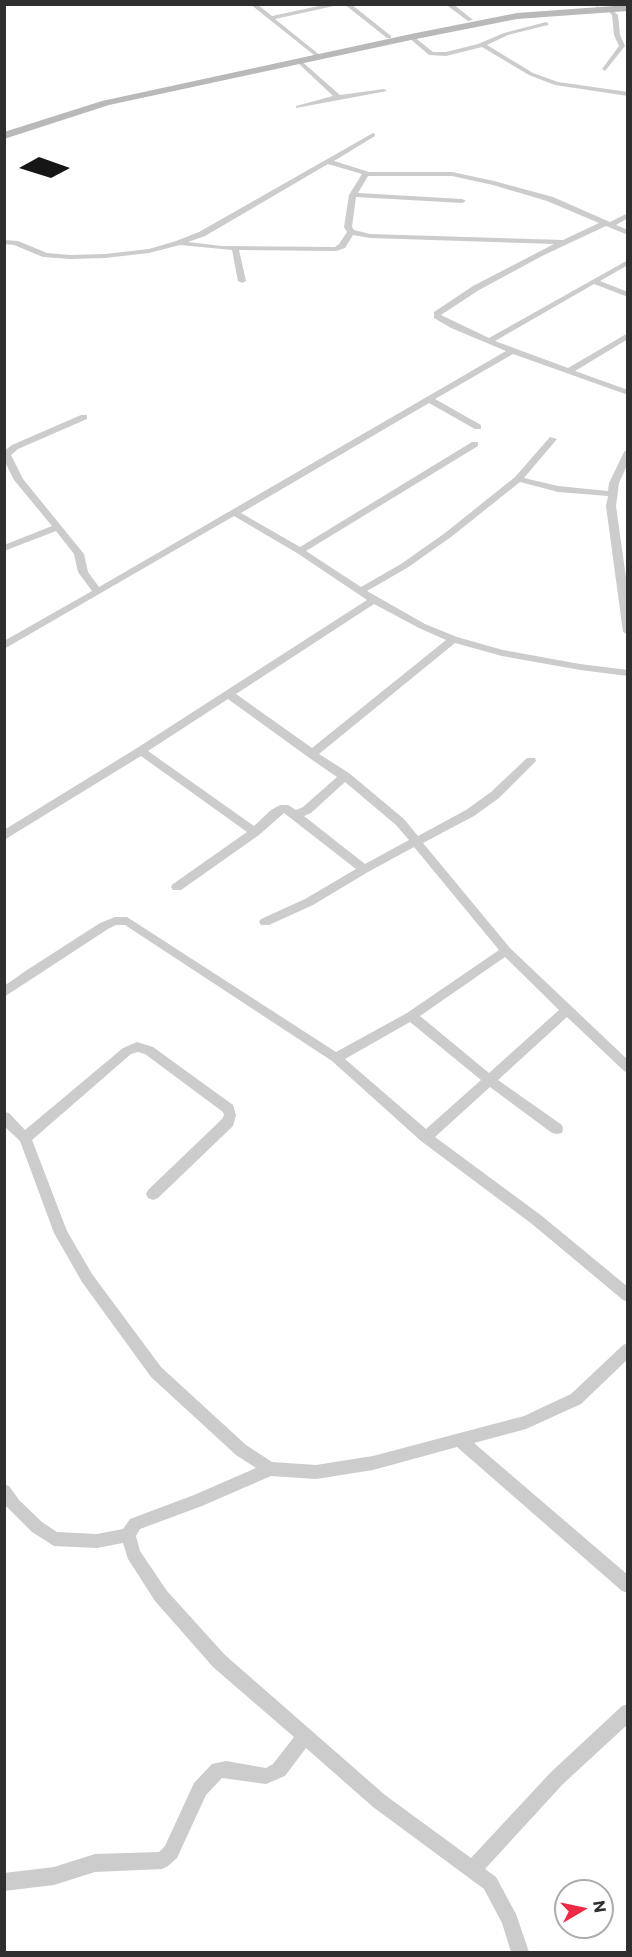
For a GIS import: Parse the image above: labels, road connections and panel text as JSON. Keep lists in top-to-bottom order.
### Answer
{
  "north": "right"
}
